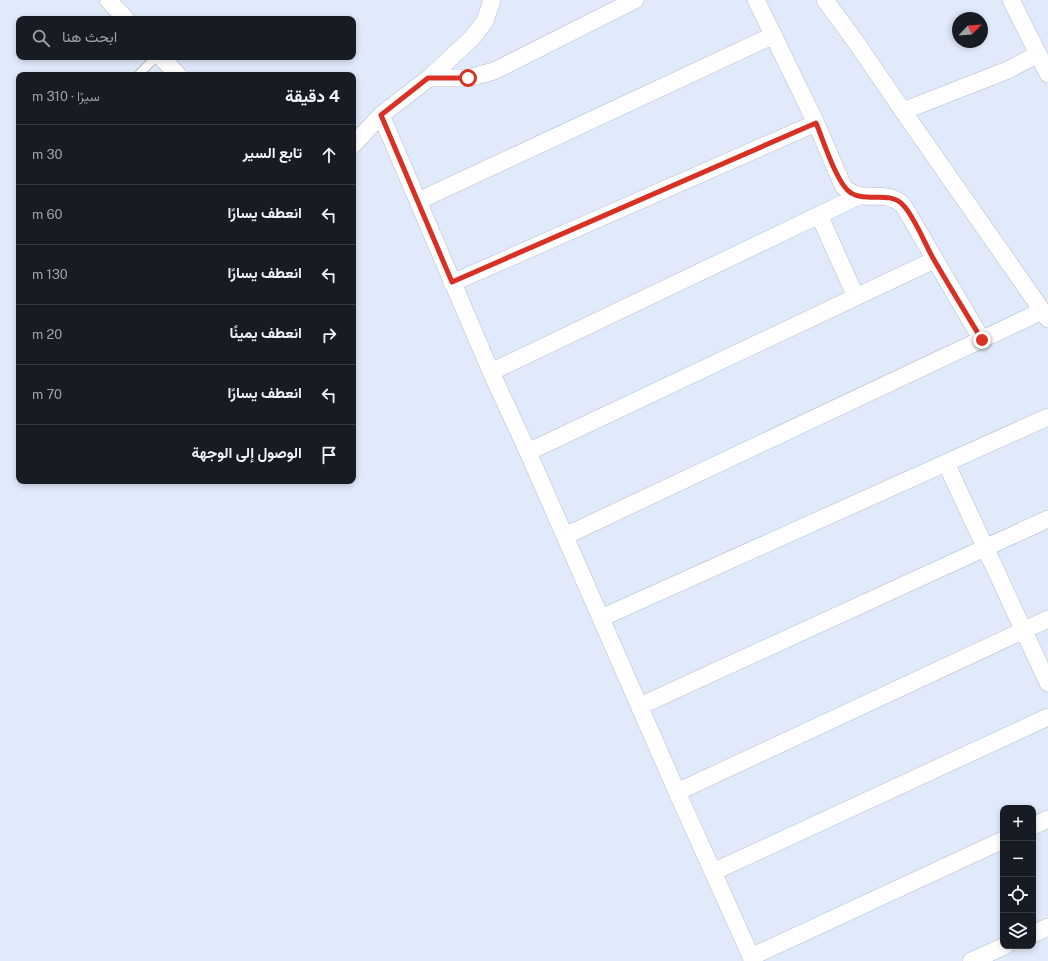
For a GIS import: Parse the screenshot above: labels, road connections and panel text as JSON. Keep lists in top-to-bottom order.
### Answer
{
  "north": "top right",
  "page": {
    "search": "ابحث هنا",
    "heading": ["4 دقيقة", "سيرًا · 310 m"],
    "list": [
      ["تابع السير", "30 m"],
      ["انعطف يسارًا", "60 m"],
      ["انعطف يسارًا", "130 m"],
      ["انعطف يمينًا", "20 m"],
      ["انعطف يسارًا", "70 m"],
      "الوصول إلى الوجهة"
    ],
    "map_buttons": ["+", "−"]
  }
}
